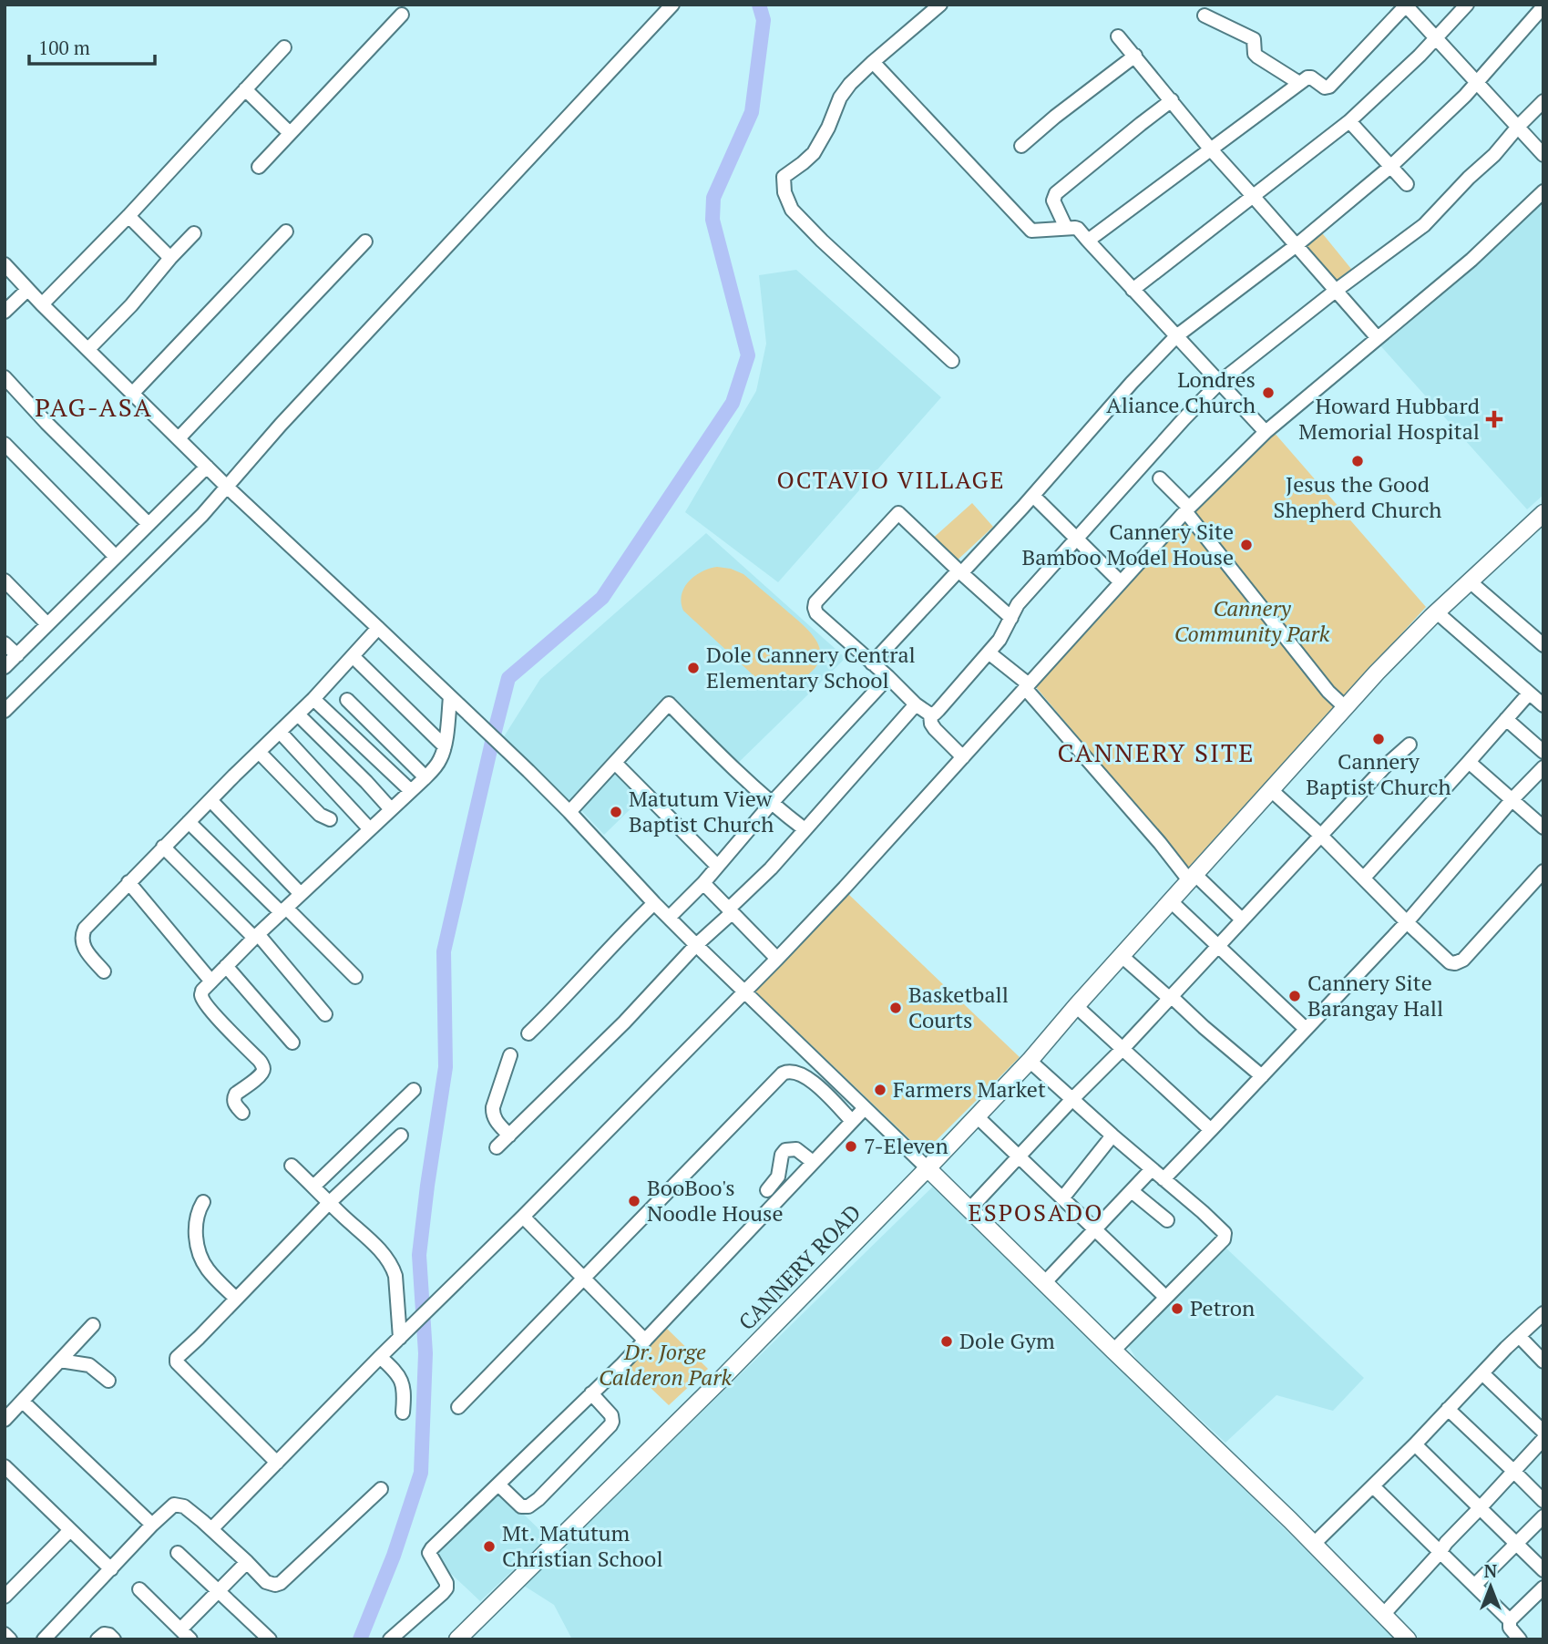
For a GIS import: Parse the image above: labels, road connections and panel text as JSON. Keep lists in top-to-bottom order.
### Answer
{
  "streets": {
    "main road": ["CANNERY ROAD"]
  },
  "districts": [
    "PAG-ASA",
    "OCTAVIO VILLAGE",
    "CANNERY SITE",
    "ESPOSADO"
  ],
  "parks": ["Cannery Community Park", "Dr. Jorge Calderon Park"],
  "places": {
    "other": [
      "Londres Aliance Church",
      "Jesus the Good Shepherd Church",
      "Cannery Site Bamboo Model House",
      "Dole Cannery Central Elementary School",
      "Cannery Baptist Church",
      "Matutum View Baptist Church",
      "Cannery Site Barangay Hall",
      "Basketball Courts",
      "Farmers Market",
      "7-Eleven",
      "BooBoo's Noodle House",
      "Petron",
      "Dole Gym",
      "Mt. Matutum Christian School"
    ],
    "health": ["Howard Hubbard Memorial Hospital"]
  },
  "scale_bar": "100 m",
  "north": "top"
}
